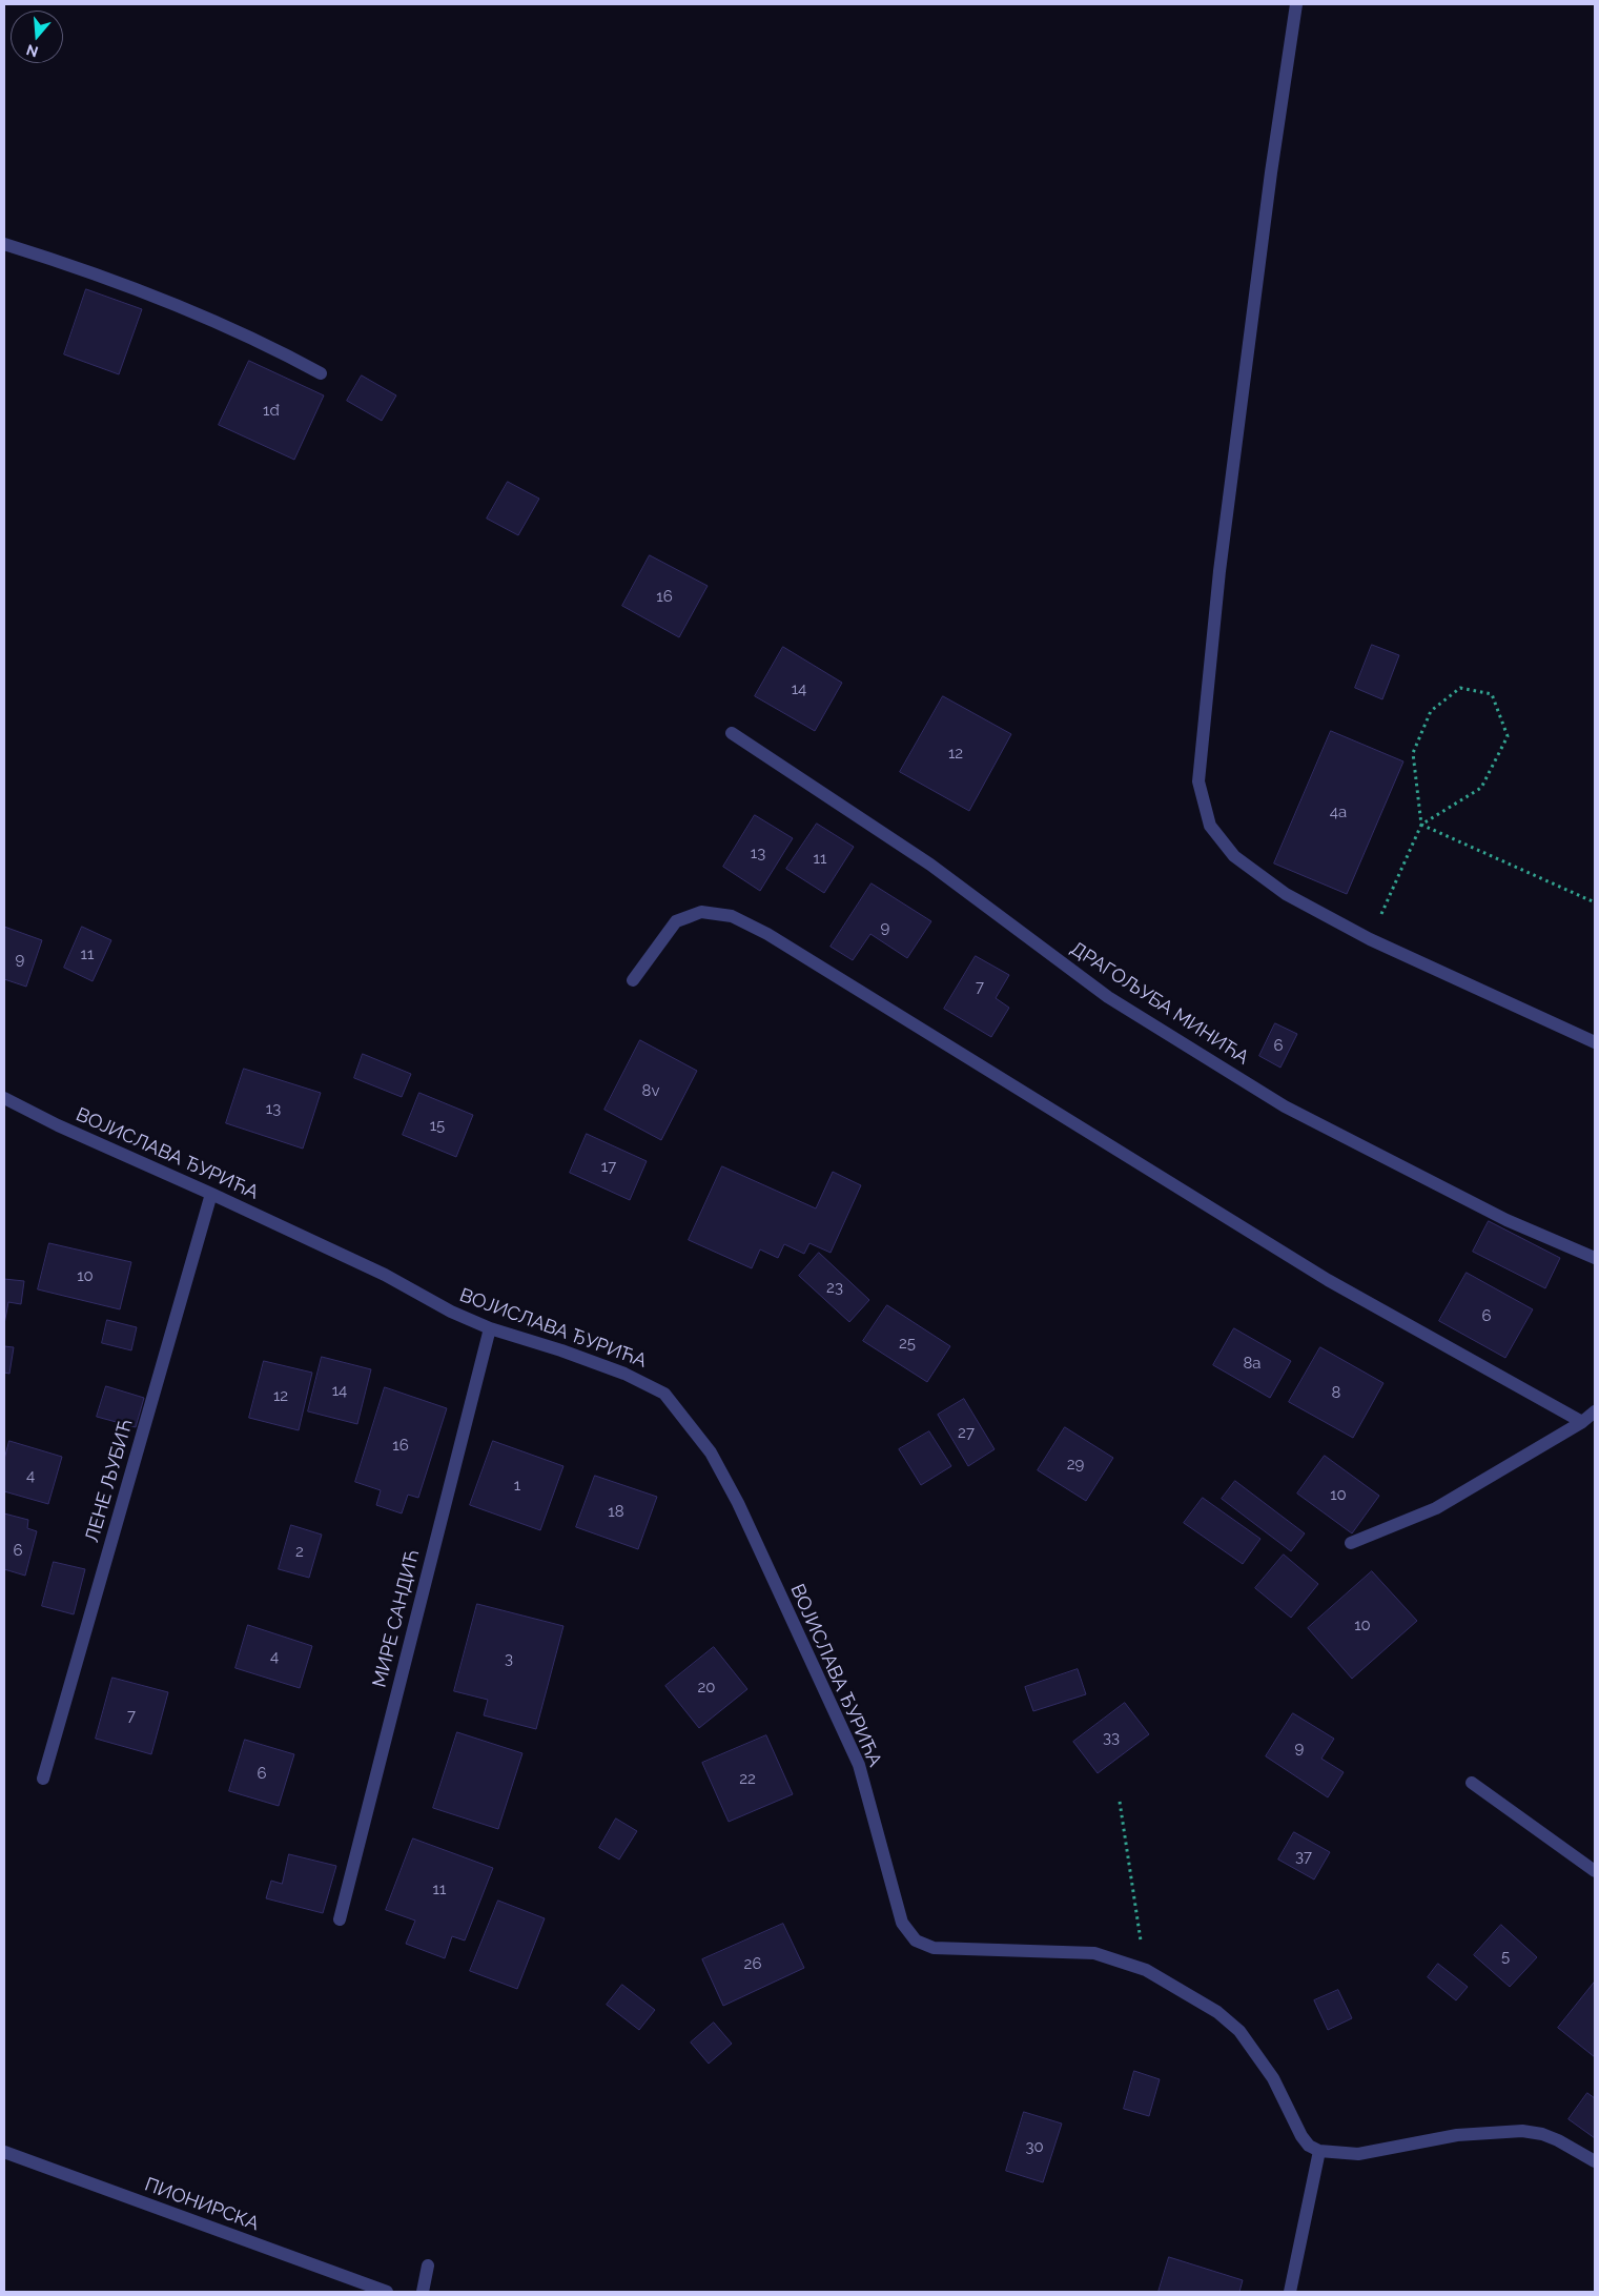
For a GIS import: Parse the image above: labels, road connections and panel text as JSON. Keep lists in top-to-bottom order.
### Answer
{
  "streets": {
    "street": [
      "ДРАГОЉУБА МИНИЋА",
      "ВОЈИСЛАВА ЂУРИЋА",
      "ЛЕНЕ ЉУБИЋ",
      "МИРЕ САНДИЋ",
      "ПИОНИРСКА"
    ]
  },
  "crossings": [
    ["ВОЈИСЛАВА ЂУРИЋА", "ЛЕНЕ ЉУБИЋ"],
    ["ВОЈИСЛАВА ЂУРИЋА", "МИРЕ САНДИЋ"]
  ],
  "house_numbers": [
    "1đ",
    "16",
    "14",
    "12",
    "4a",
    "13",
    "11",
    "9",
    "11",
    "9",
    "7",
    "6",
    "8v",
    "13",
    "15",
    "17",
    "10",
    "23",
    "6",
    "25",
    "8a",
    "14",
    "8",
    "12",
    "27",
    "16",
    "29",
    "4",
    "1",
    "10",
    "18",
    "6",
    "2",
    "10",
    "4",
    "3",
    "20",
    "7",
    "33",
    "9",
    "6",
    "22",
    "37",
    "11",
    "5",
    "26",
    "30"
  ],
  "north": "bottom"
}
